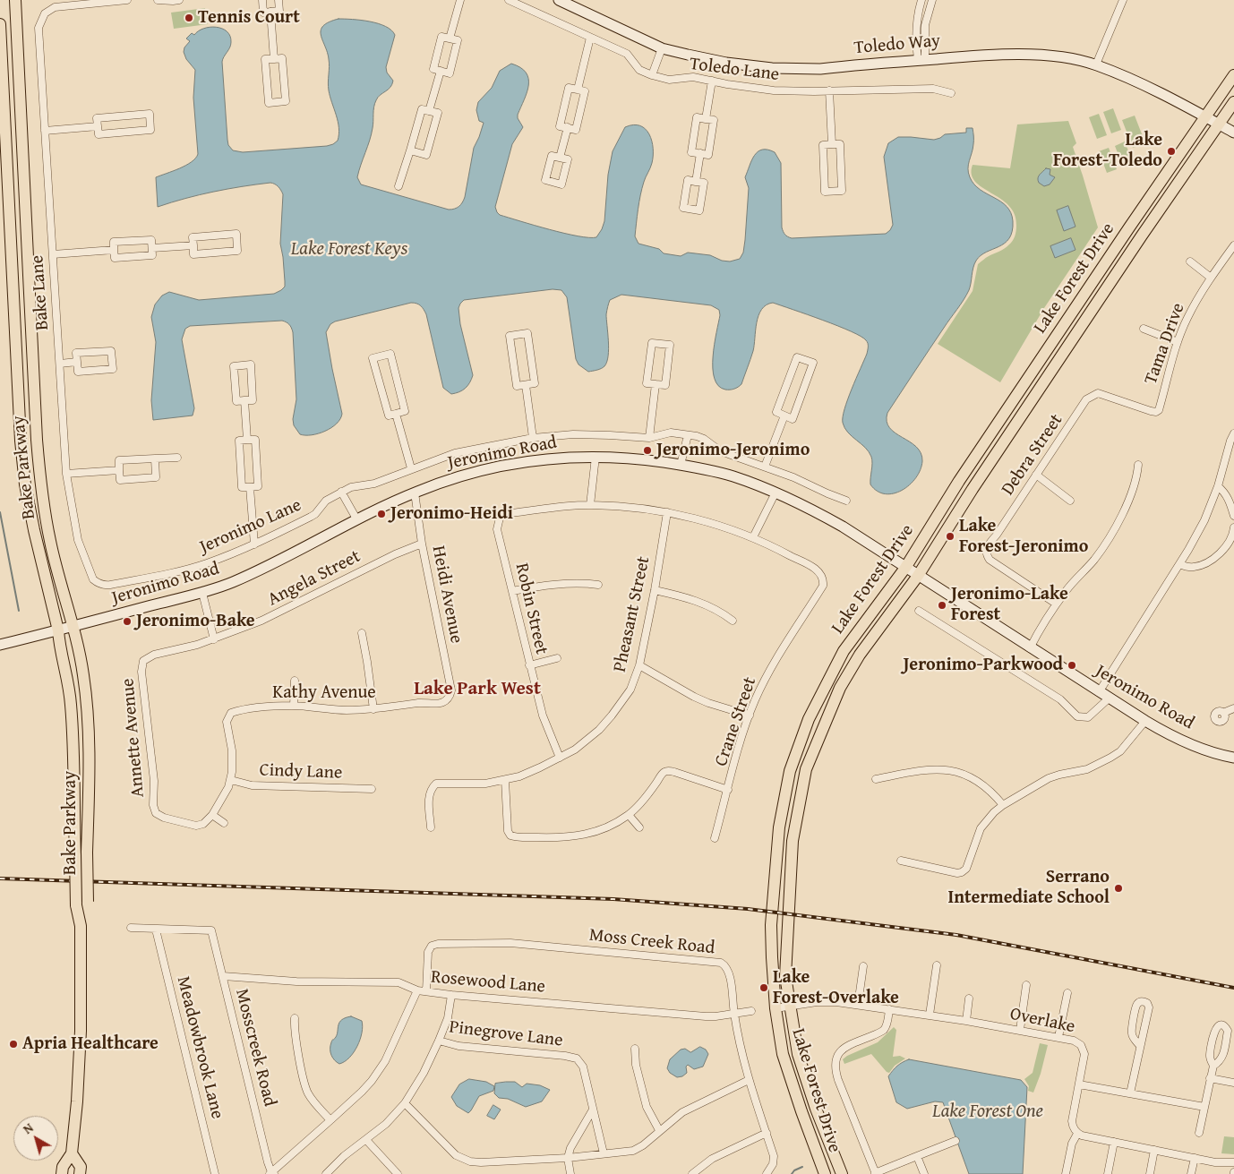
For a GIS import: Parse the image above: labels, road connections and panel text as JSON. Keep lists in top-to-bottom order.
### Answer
{
  "streets": {
    "main road": [
      "Toledo Way",
      "Lake Forest Drive",
      "Jeronimo Road",
      "Bake Parkway"
    ],
    "street": [
      "Toledo Lane",
      "Bake Lane",
      "Tama Drive",
      "Debra Street",
      "Jeronimo Lane",
      "Angela Street",
      "Heidi Avenue",
      "Robin Street",
      "Pheasant Street",
      "Kathy Avenue",
      "Crane Street",
      "Annette Avenue",
      "Cindy Lane",
      "Moss Creek Road",
      "Rosewood Lane",
      "Overlake",
      "Pinegrove Lane",
      "Meadowbrook Lane",
      "Mosscreek Road"
    ]
  },
  "crossings": [
    ["Toledo Way", "Lake Forest Drive"],
    ["Lake Forest Drive", "Jeronimo Road"],
    ["Lake Forest Drive", "Overlake"],
    ["Bake Lane", "Jeronimo Lane"],
    ["Tama Drive", "Debra Street"],
    ["Jeronimo Road", "Bake Parkway"],
    ["Jeronimo Road", "Heidi Avenue"],
    ["Angela Street", "Heidi Avenue"],
    ["Angela Street", "Annette Avenue"],
    ["Heidi Avenue", "Kathy Avenue"],
    ["Robin Street", "Pheasant Street"],
    ["Kathy Avenue", "Cindy Lane"],
    ["Moss Creek Road", "Rosewood Lane"],
    ["Rosewood Lane", "Mosscreek Road"],
    ["Meadowbrook Lane", "Mosscreek Road"]
  ],
  "districts": ["Lake Park West"],
  "water": ["Lake Forest Keys", "Lake Forest One"],
  "places": [
    "Tennis Court",
    "Lake Forest-Toledo",
    "Jeronimo-Jeronimo",
    "Jeronimo-Heidi",
    "Lake Forest-Jeronimo",
    "Jeronimo-Lake Forest",
    "Jeronimo-Bake",
    "Jeronimo-Parkwood",
    "Serrano Intermediate School",
    "Lake Forest-Overlake",
    "Apria Healthcare"
  ],
  "north": "top left"
}
